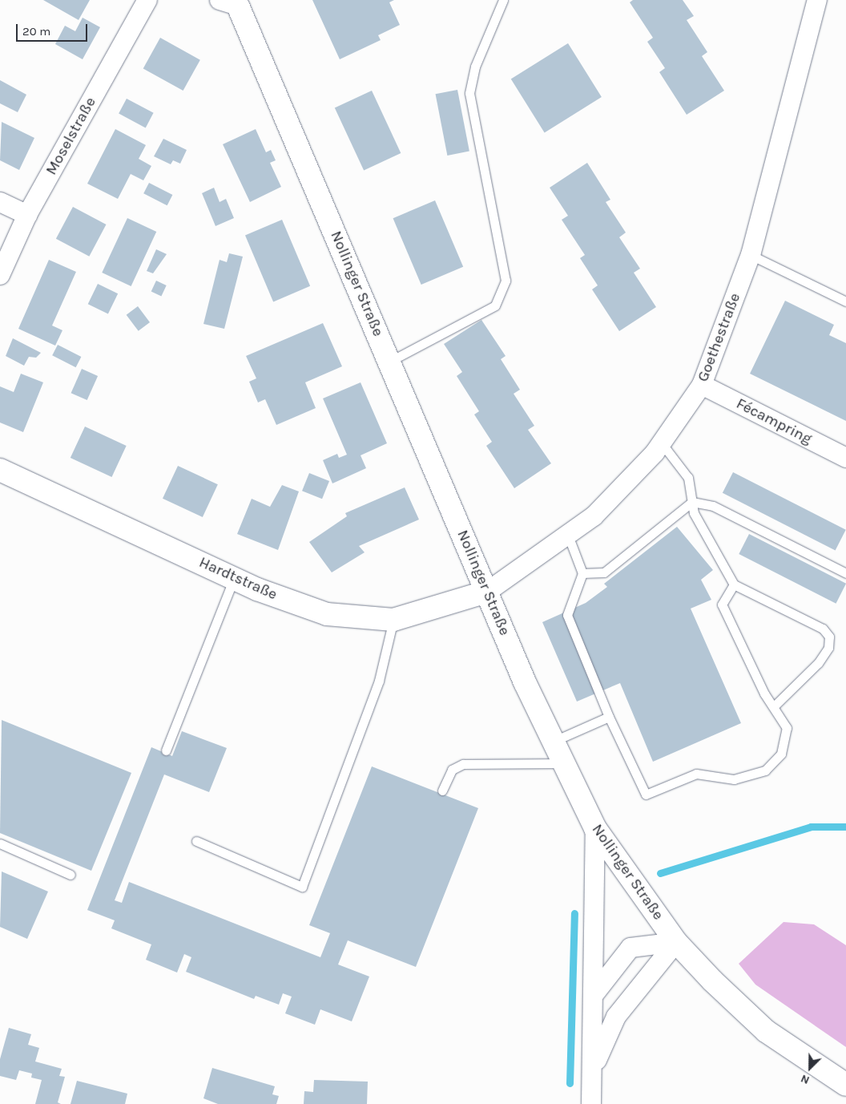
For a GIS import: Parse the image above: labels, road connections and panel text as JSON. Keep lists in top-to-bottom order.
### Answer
{
  "streets": {
    "main road": ["Nollinger Straße", "Hardtstraße"],
    "street": ["Moselstraße", "Goethestraße", "Fécampring"]
  },
  "crossings": [
    ["Nollinger Straße", "Goethestraße"],
    ["Nollinger Straße", "Hardtstraße"],
    ["Goethestraße", "Fécampring"],
    ["Goethestraße", "Hardtstraße"]
  ],
  "scale_bar": "20 m",
  "north": "bottom left"
}
